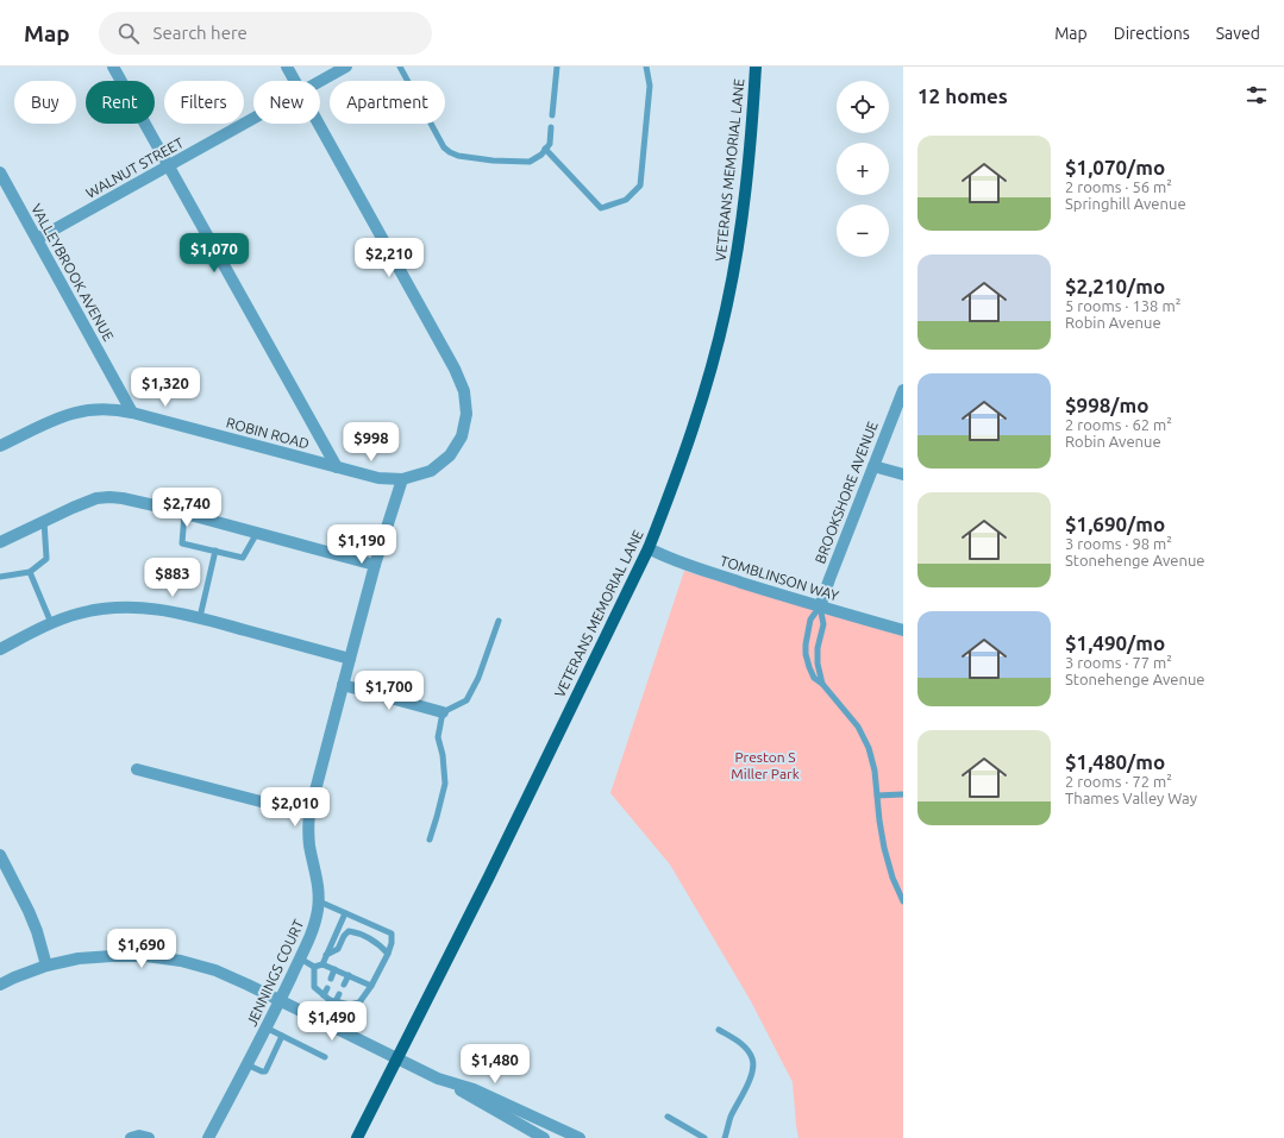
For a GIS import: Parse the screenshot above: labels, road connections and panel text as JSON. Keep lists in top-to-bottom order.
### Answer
{
  "streets": {
    "main road": ["VETERANS MEMORIAL LANE"],
    "street": [
      "WALNUT STREET",
      "VALLEYBROOK AVENUE",
      "ROBIN ROAD",
      "BROOKSHORE AVENUE",
      "TOMBLINSON WAY",
      "JENNINGS COURT"
    ]
  },
  "crossings": [
    ["WALNUT STREET", "VALLEYBROOK AVENUE"],
    ["VETERANS MEMORIAL LANE", "TOMBLINSON WAY"],
    ["VALLEYBROOK AVENUE", "ROBIN ROAD"],
    ["ROBIN ROAD", "JENNINGS COURT"],
    ["BROOKSHORE AVENUE", "TOMBLINSON WAY"]
  ],
  "parks": ["Preston S Miller Park"],
  "page": {
    "header": "Map",
    "search": "Search here",
    "nav": ["Map", "Directions", "Saved"],
    "heading": "12 homes",
    "map_buttons": ["+", "−"],
    "chip": [
      "Buy",
      "Rent",
      "Filters",
      "New",
      "Apartment"
    ],
    "list": [
      {
        "name": "$1,070/mo",
        "note": "2 rooms · 56 m² · Springhill Avenue"
      },
      {
        "name": "$2,210/mo",
        "note": "5 rooms · 138 m² · Robin Avenue"
      },
      {
        "name": "$998/mo",
        "note": "2 rooms · 62 m² · Robin Avenue"
      },
      {
        "name": "$1,690/mo",
        "note": "3 rooms · 98 m² · Stonehenge Avenue"
      },
      {
        "name": "$1,490/mo",
        "note": "3 rooms · 77 m² · Stonehenge Avenue"
      },
      {
        "name": "$1,480/mo",
        "note": "2 rooms · 72 m² · Thames Valley Way"
      }
    ],
    "price": [
      "$1,070",
      "$2,210",
      "$1,320",
      "$998",
      "$2,740",
      "$1,190",
      "$883",
      "$1,700",
      "$2,010",
      "$1,690",
      "$1,490",
      "$1,480"
    ]
  }
}
